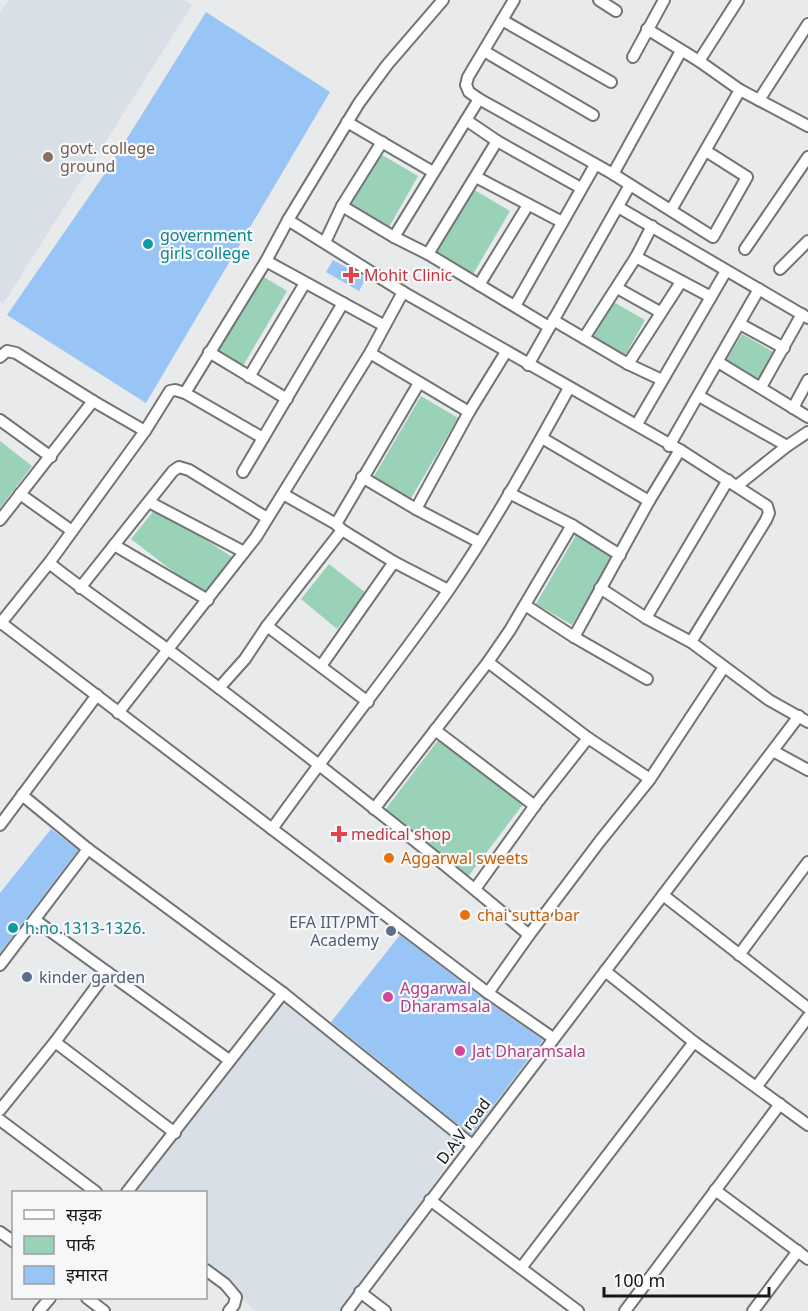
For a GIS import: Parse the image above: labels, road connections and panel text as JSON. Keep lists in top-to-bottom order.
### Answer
{
  "streets": {
    "street": ["D.A.V road"]
  },
  "places": {
    "other": [
      "govt. college ground",
      "government girls college",
      "Aggarwal sweets",
      "chai sutta bar",
      "h.no.1313-1326.",
      "EFA IIT/PMT Academy",
      "kinder garden",
      "Aggarwal Dharamsala",
      "Jat Dharamsala"
    ],
    "health": ["Mohit Clinic", "medical shop"]
  },
  "legend": ["सड़क", "पार्क", "इमारत"],
  "scale_bar": "100 m"
}
